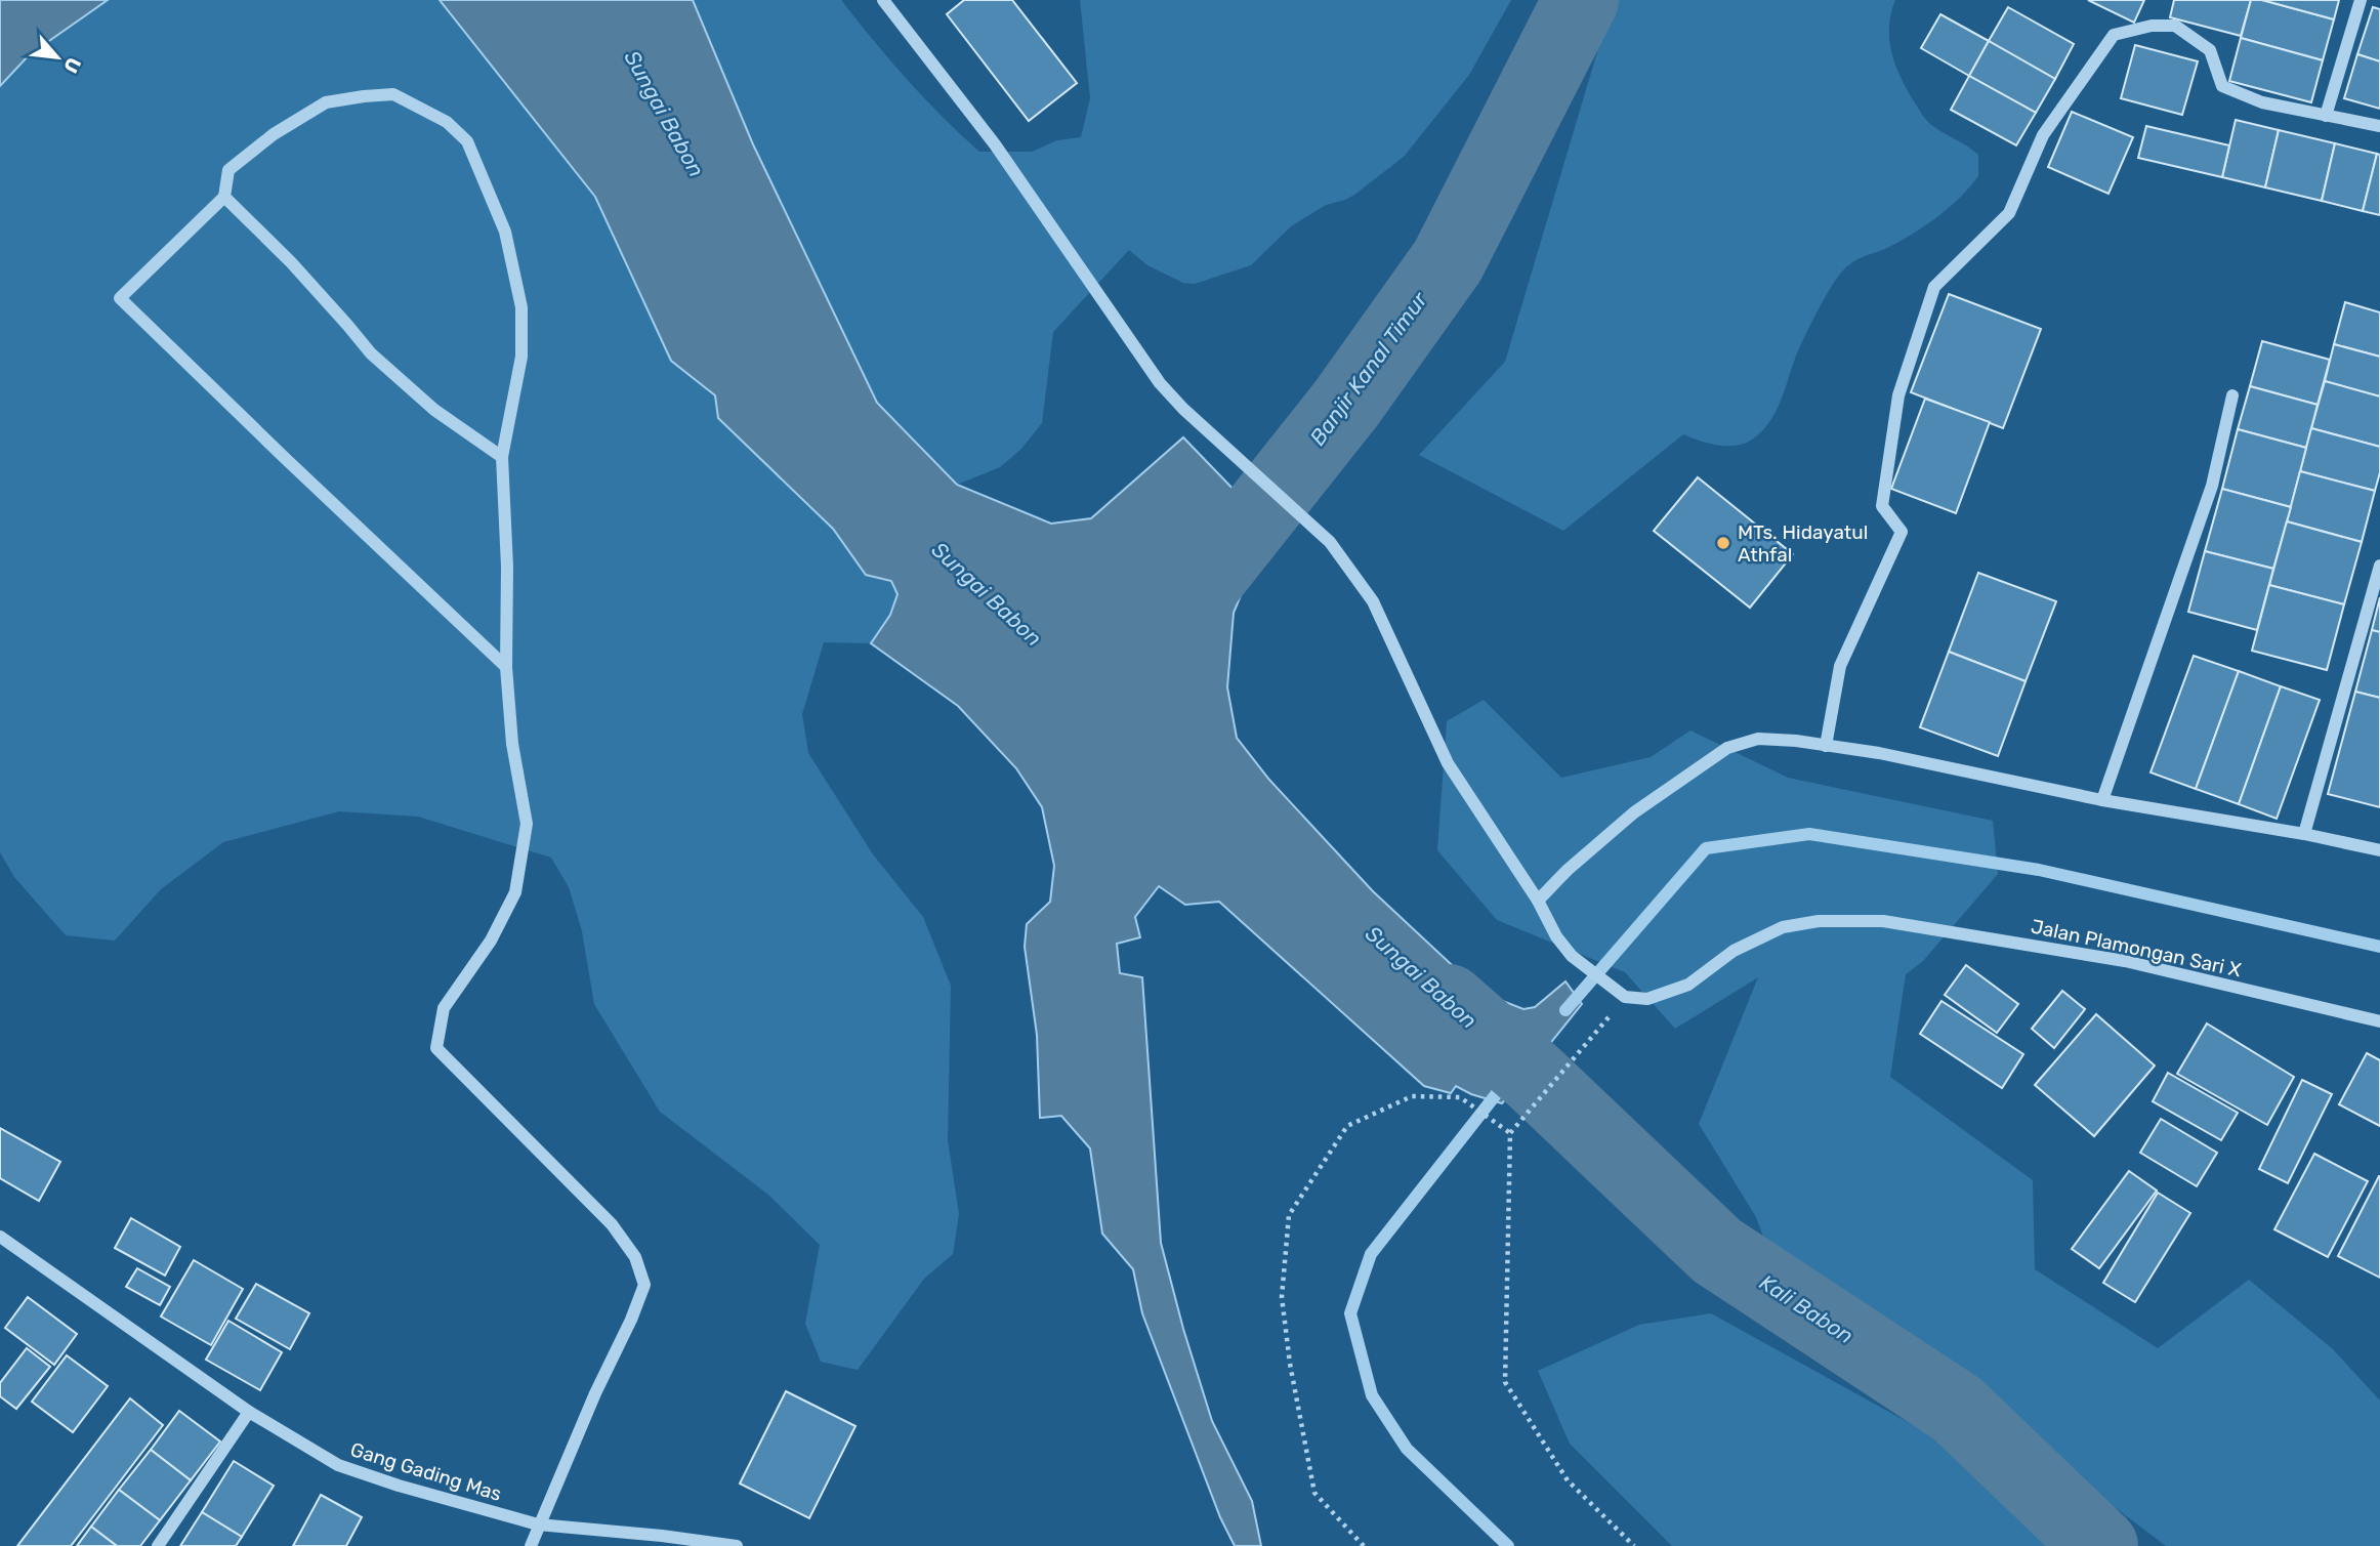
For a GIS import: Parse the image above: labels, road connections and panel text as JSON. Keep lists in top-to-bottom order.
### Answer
{
  "streets": {
    "street": ["Jalan Plamongan Sari X", "Gang Gading Mas"]
  },
  "water": ["Sungai Babon", "Banjir Kanal Timur", "Kali Babon"],
  "places": ["MTs. Hidayatul Athfal"],
  "north": "bottom right"
}
